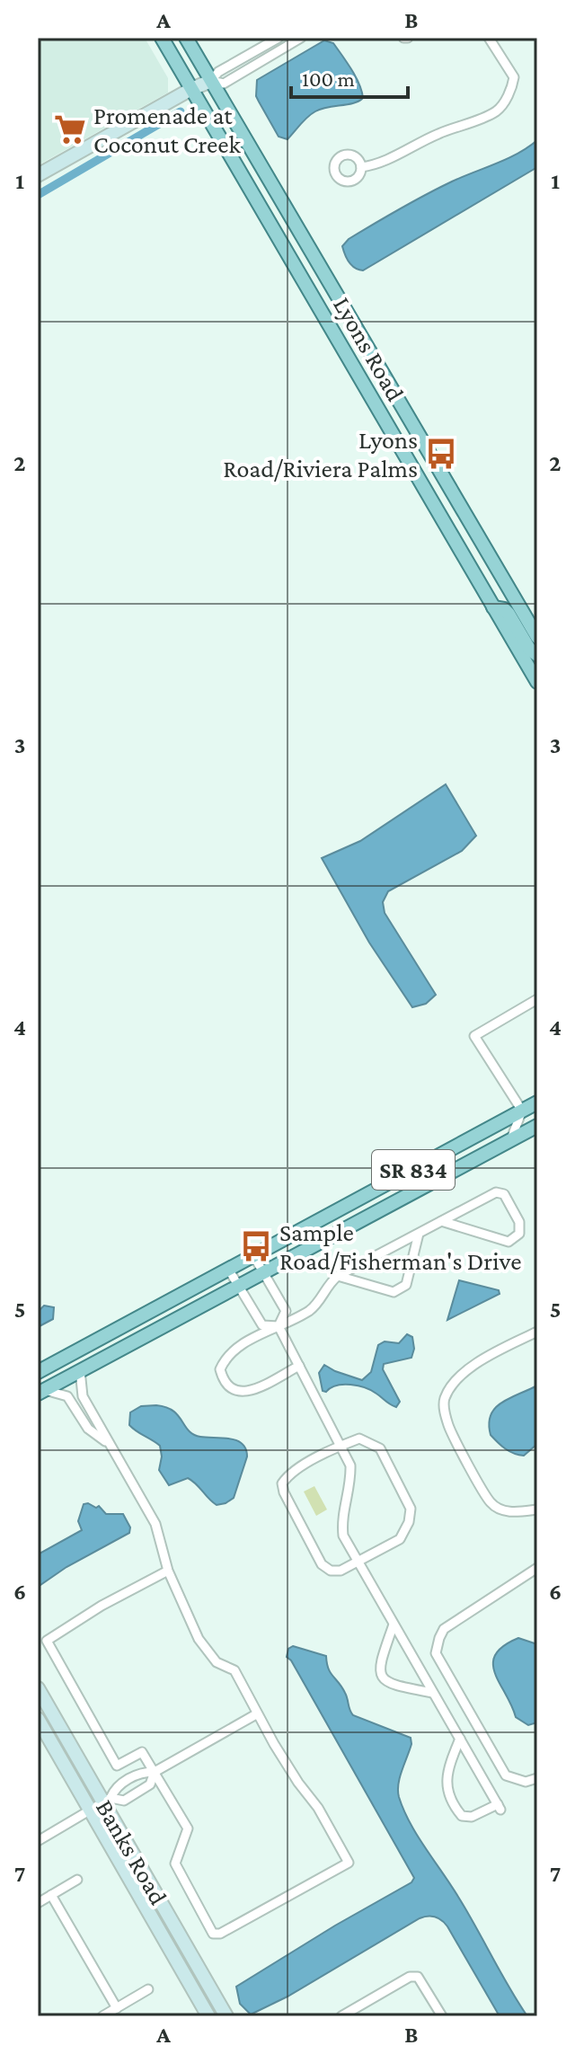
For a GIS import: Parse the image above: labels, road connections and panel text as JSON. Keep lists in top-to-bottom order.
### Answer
{
  "streets": {
    "main road": ["Lyons Road", "SR 834"],
    "street": ["Banks Road"]
  },
  "places": {
    "supermarket": ["Promenade at Coconut Creek"],
    "bus stop": ["Lyons Road/Riviera Palms", "Sample Road/Fisherman's Drive"]
  },
  "scale_bar": "100 m",
  "grid": {
    "columns": ["A", "B"],
    "rows": [
      "1",
      "2",
      "3",
      "4",
      "5",
      "6",
      "7"
    ]
  }
}
